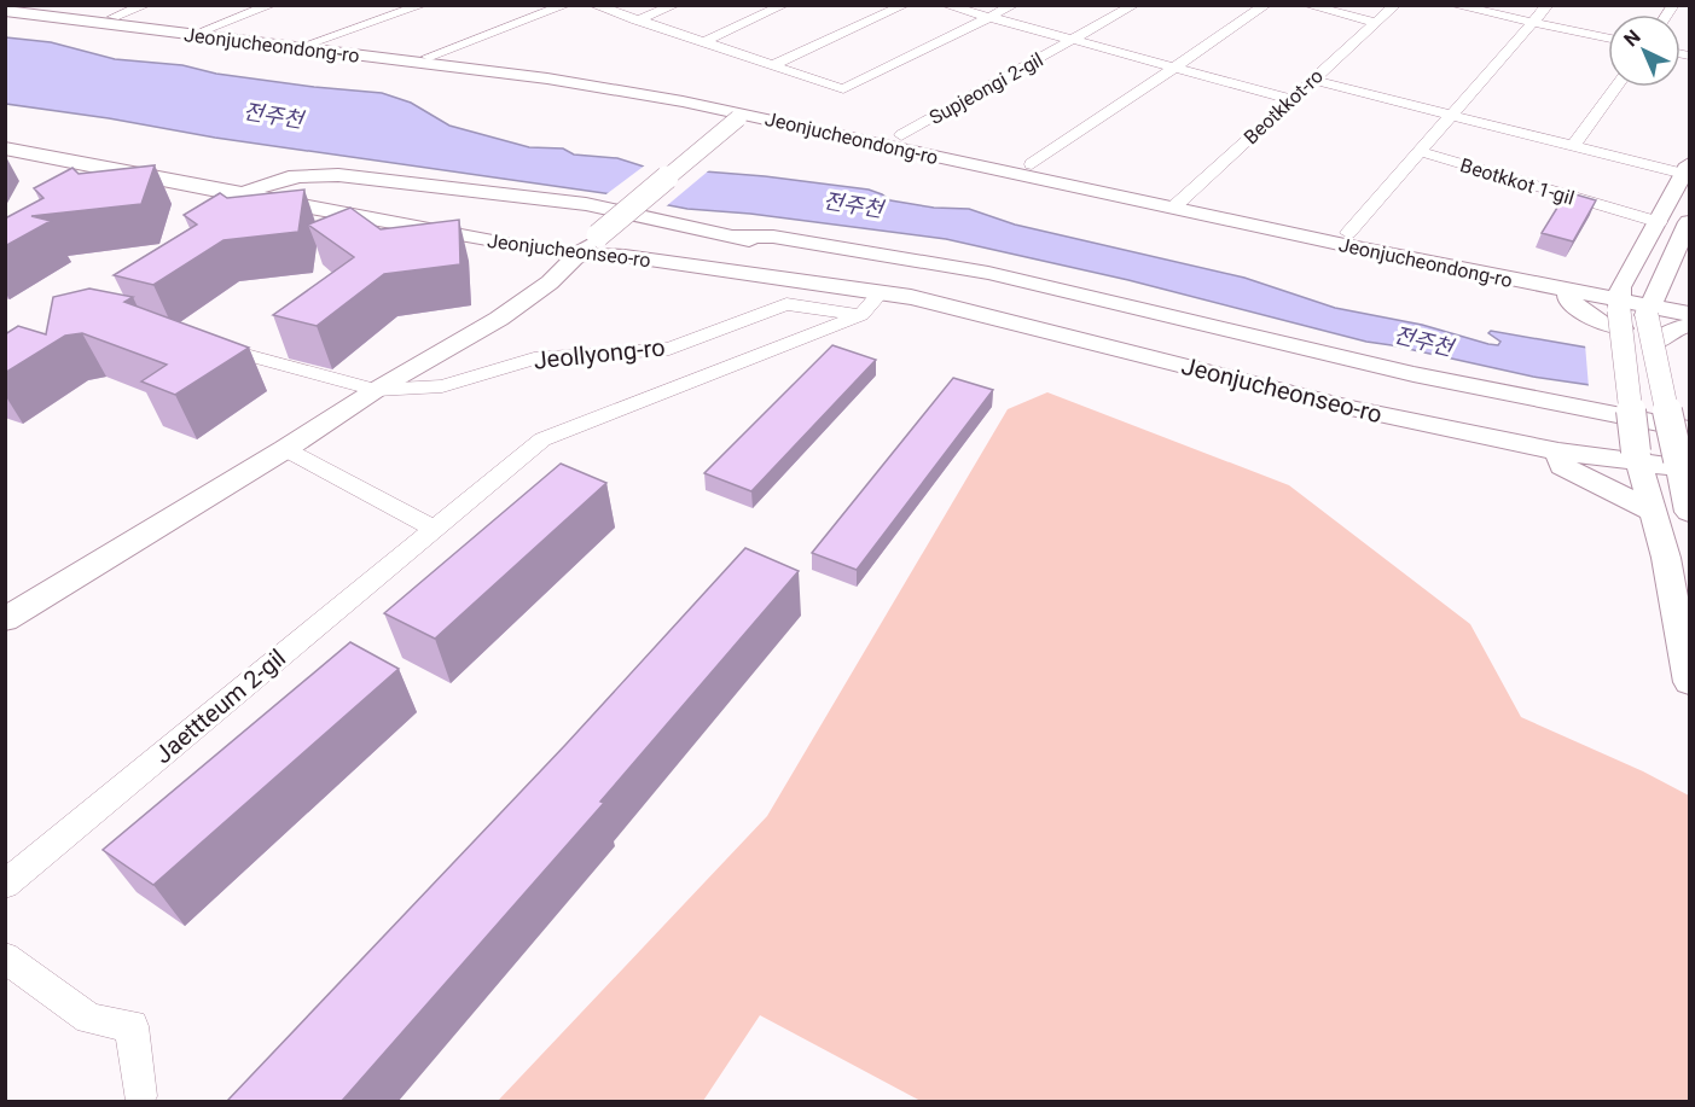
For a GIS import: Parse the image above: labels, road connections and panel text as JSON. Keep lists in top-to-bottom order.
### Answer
{
  "streets": {
    "street": [
      "Jeonjucheondong-ro",
      "Supjeongi 2-gil",
      "Beotkkot-ro",
      "Beotkkot 1-gil",
      "Jeonjucheonseo-ro",
      "Jeollyong-ro",
      "Jaettteum 2-gil"
    ]
  },
  "crossings": [
    ["Jeonjucheondong-ro", "Supjeongi 2-gil"],
    ["Jeonjucheondong-ro", "Beotkkot-ro"],
    ["Supjeongi 2-gil", "Beotkkot-ro"],
    ["Beotkkot-ro", "Beotkkot 1-gil"]
  ],
  "water": ["전주천"],
  "north": "top left"
}
